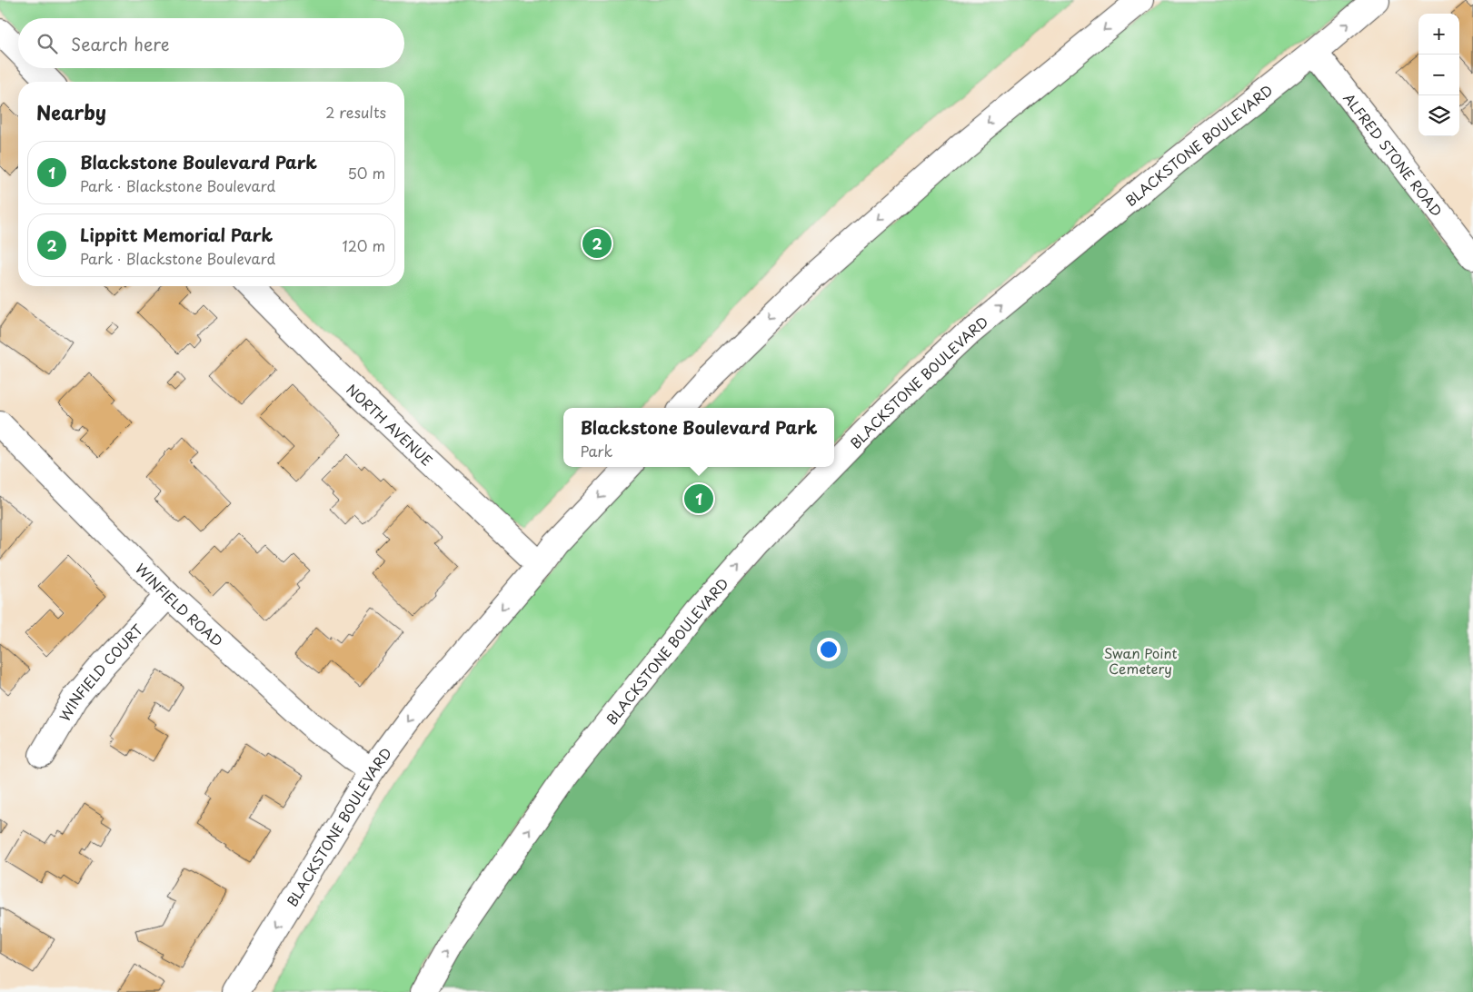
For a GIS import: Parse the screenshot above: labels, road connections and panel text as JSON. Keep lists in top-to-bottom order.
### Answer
{
  "streets": {
    "main road": [
      "BLACKSTONE BOULEVARD",
      "ALFRED STONE ROAD",
      "NORTH AVENUE",
      "WINFIELD ROAD",
      "WINFIELD COURT"
    ]
  },
  "crossings": [
    ["BLACKSTONE BOULEVARD", "ALFRED STONE ROAD"],
    ["BLACKSTONE BOULEVARD", "NORTH AVENUE"],
    ["BLACKSTONE BOULEVARD", "WINFIELD ROAD"],
    ["WINFIELD ROAD", "WINFIELD COURT"]
  ],
  "parks": ["Swan Point Cemetery"],
  "page": {
    "map_buttons": ["+", "−"],
    "search": "Search here",
    "heading": ["Nearby", "2 results"],
    "list": [
      {
        "mark": "1",
        "name": "Blackstone Boulevard Park",
        "note": "Park · Blackstone Boulevard",
        "value": "50 m"
      },
      {
        "mark": "2",
        "name": "Lippitt Memorial Park",
        "note": "Park · Blackstone Boulevard",
        "value": "120 m"
      }
    ],
    "pins": ["2", "1"],
    "popup": ["Blackstone Boulevard Park", "Park"]
  }
}
